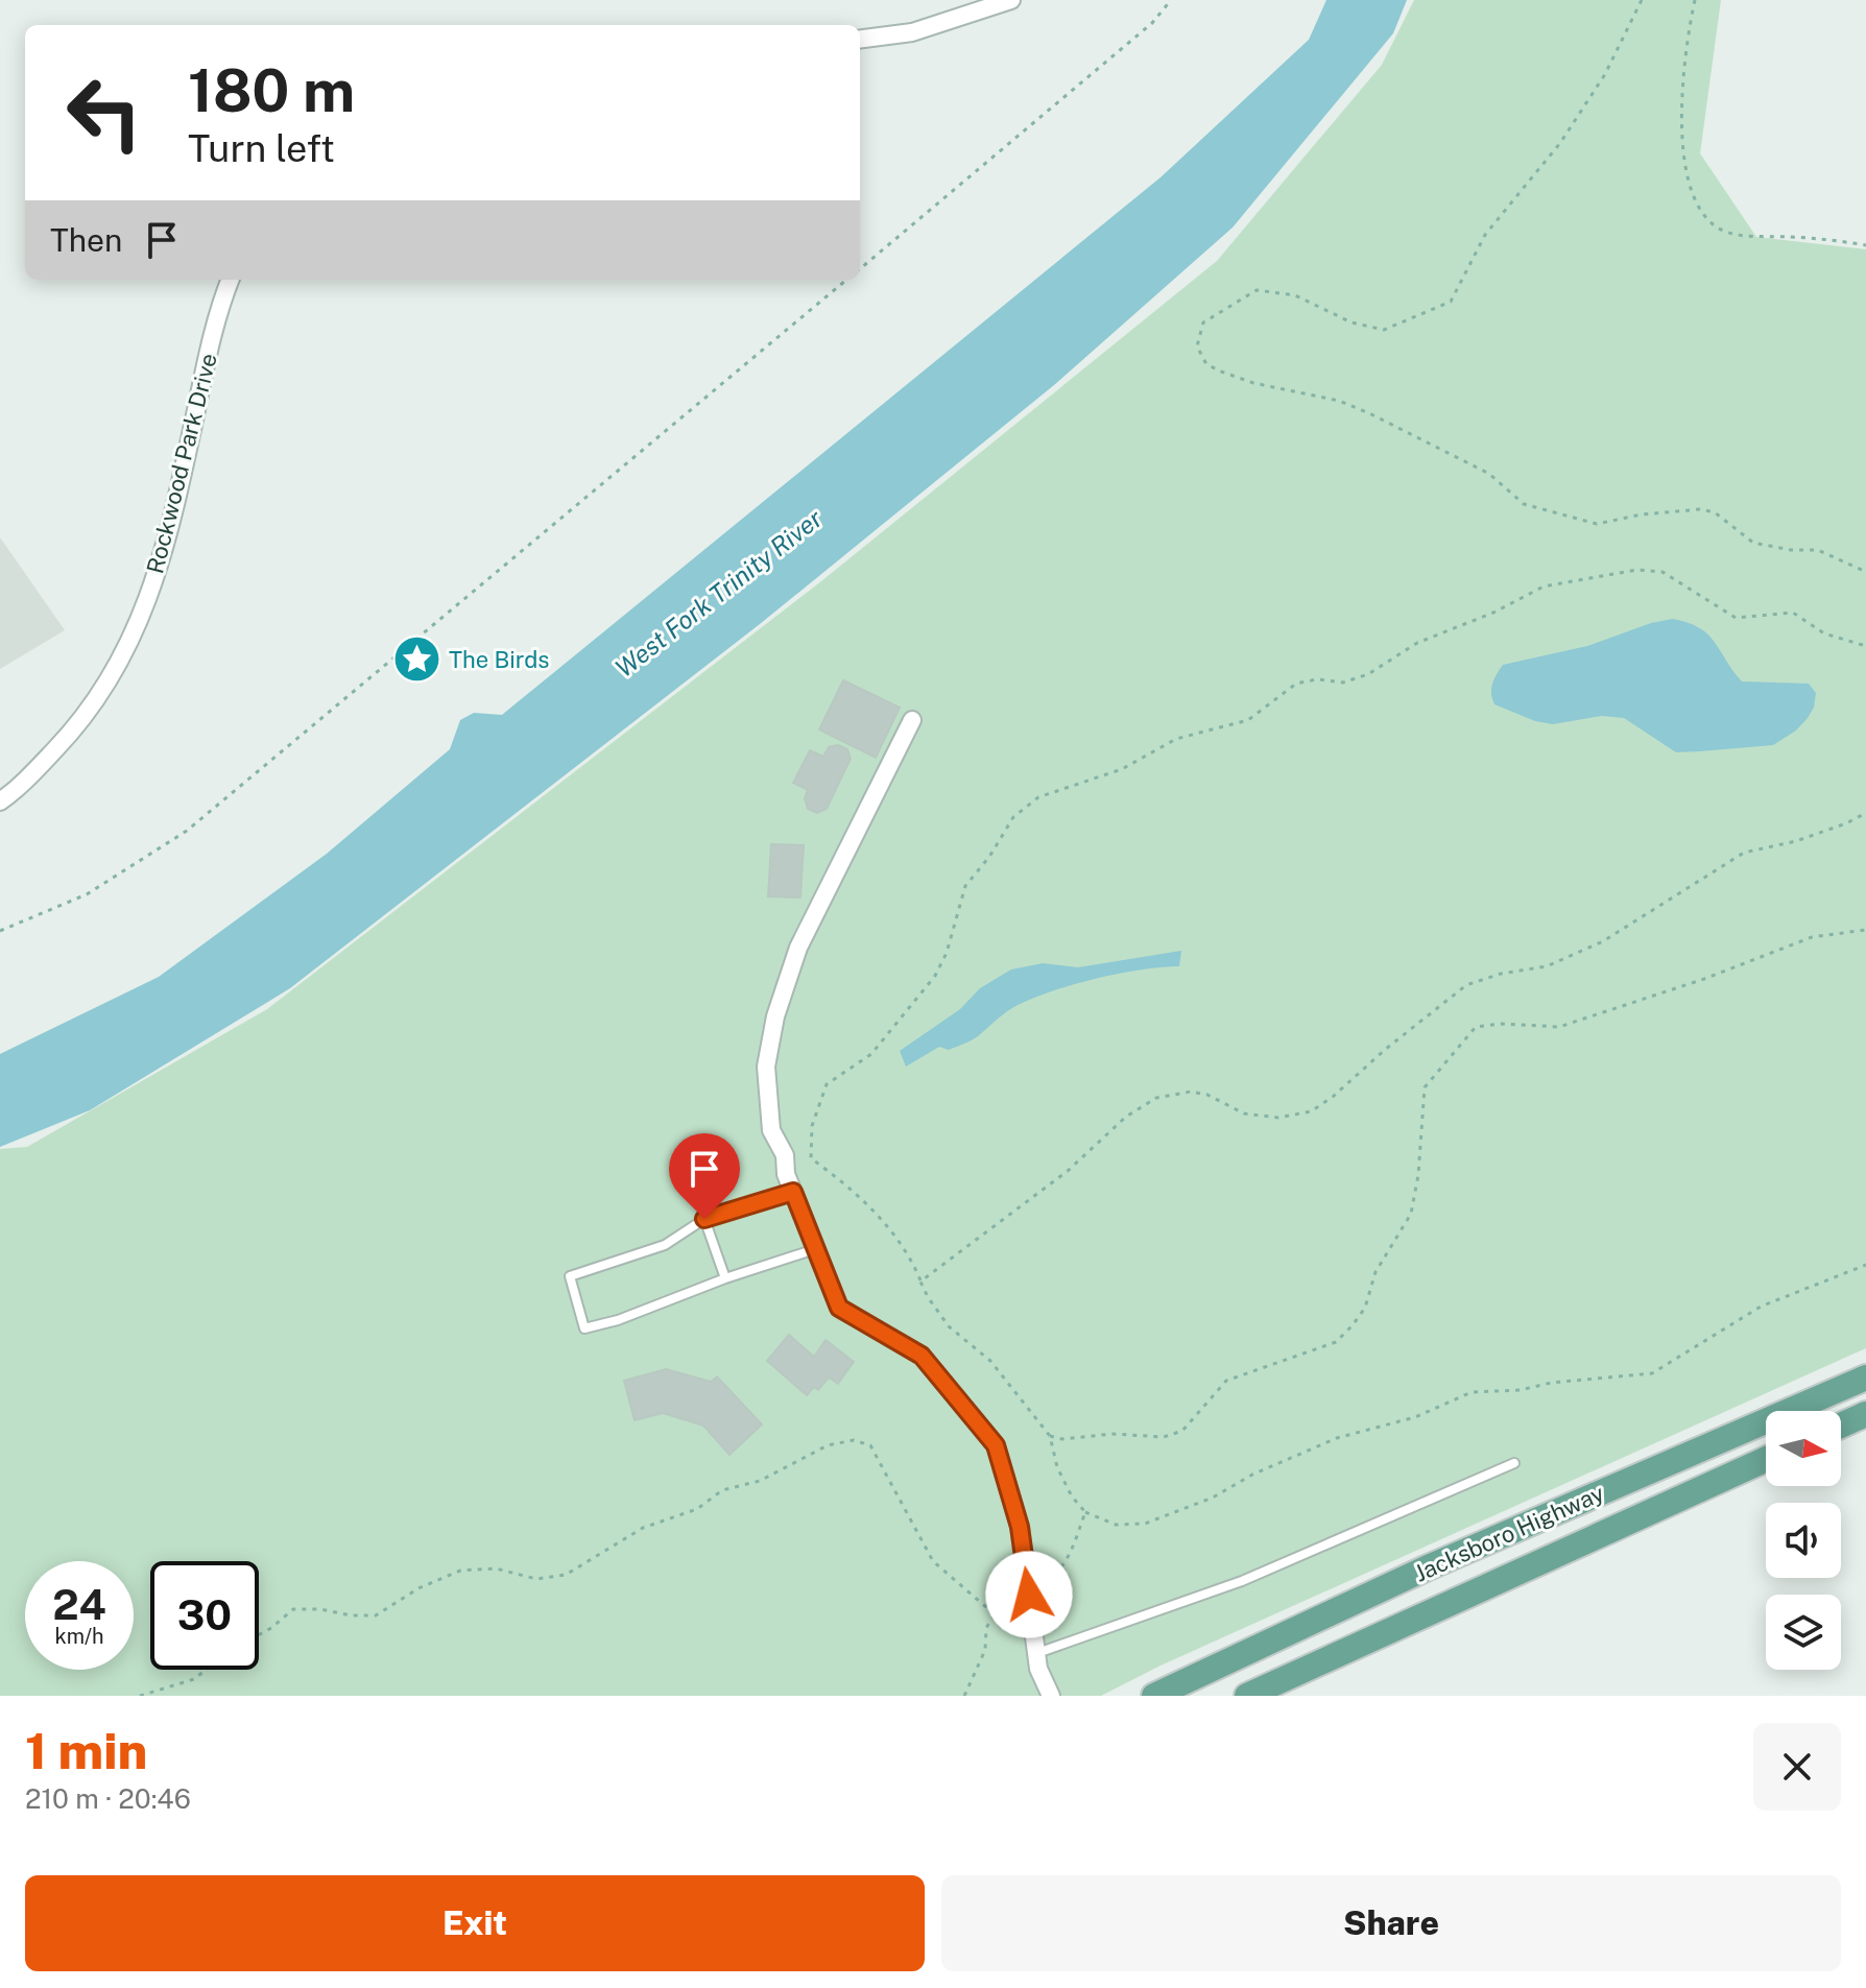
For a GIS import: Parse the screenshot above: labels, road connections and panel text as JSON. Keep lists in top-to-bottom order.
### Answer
{
  "streets": {
    "main road": ["Jacksboro Highway"],
    "street": ["Rockwood Park Drive"]
  },
  "water": ["West Fork Trinity River"],
  "places": {
    "place": ["The Birds"]
  },
  "north": "right",
  "page": {
    "turn": ["180 m", "Turn left"],
    "then": "Then",
    "speed": "24 km/h",
    "limit": "30",
    "heading": ["1 min", "210 m · 20:46"],
    "buttons": ["Exit", "Share"]
  }
}
